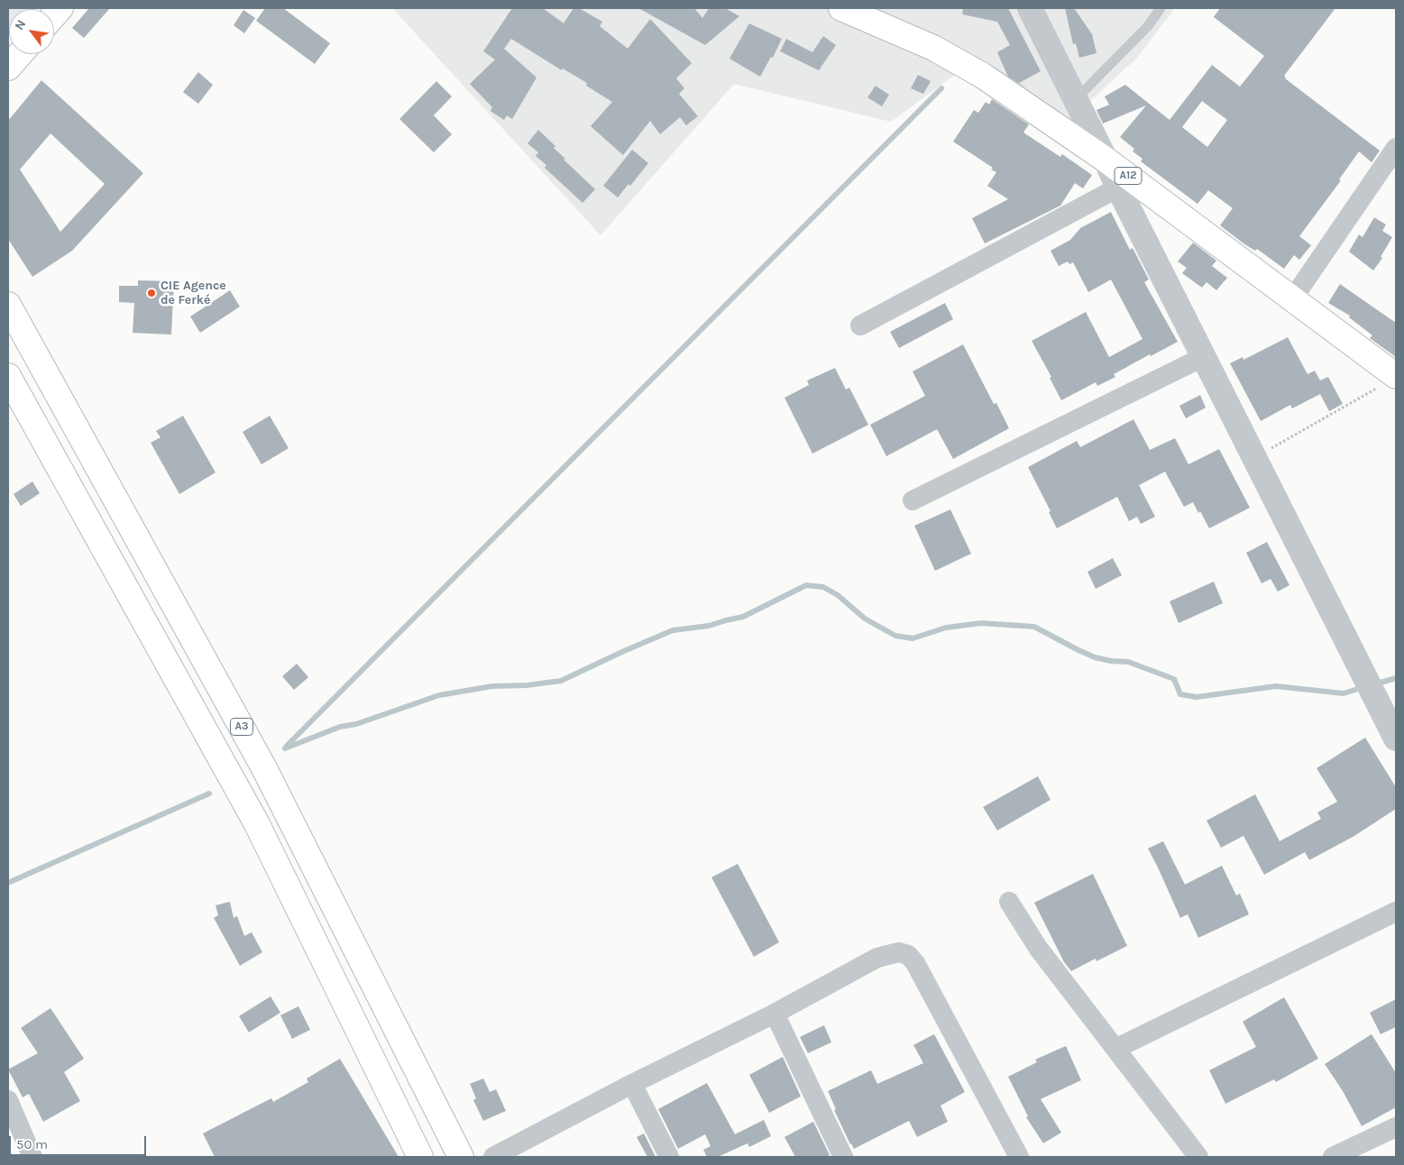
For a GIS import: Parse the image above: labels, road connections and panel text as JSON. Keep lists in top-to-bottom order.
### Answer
{
  "streets": {
    "main road": ["A12", "A3"]
  },
  "places": ["CIE Agence de Ferké"],
  "scale_bar": "50 m",
  "north": "top left"
}
